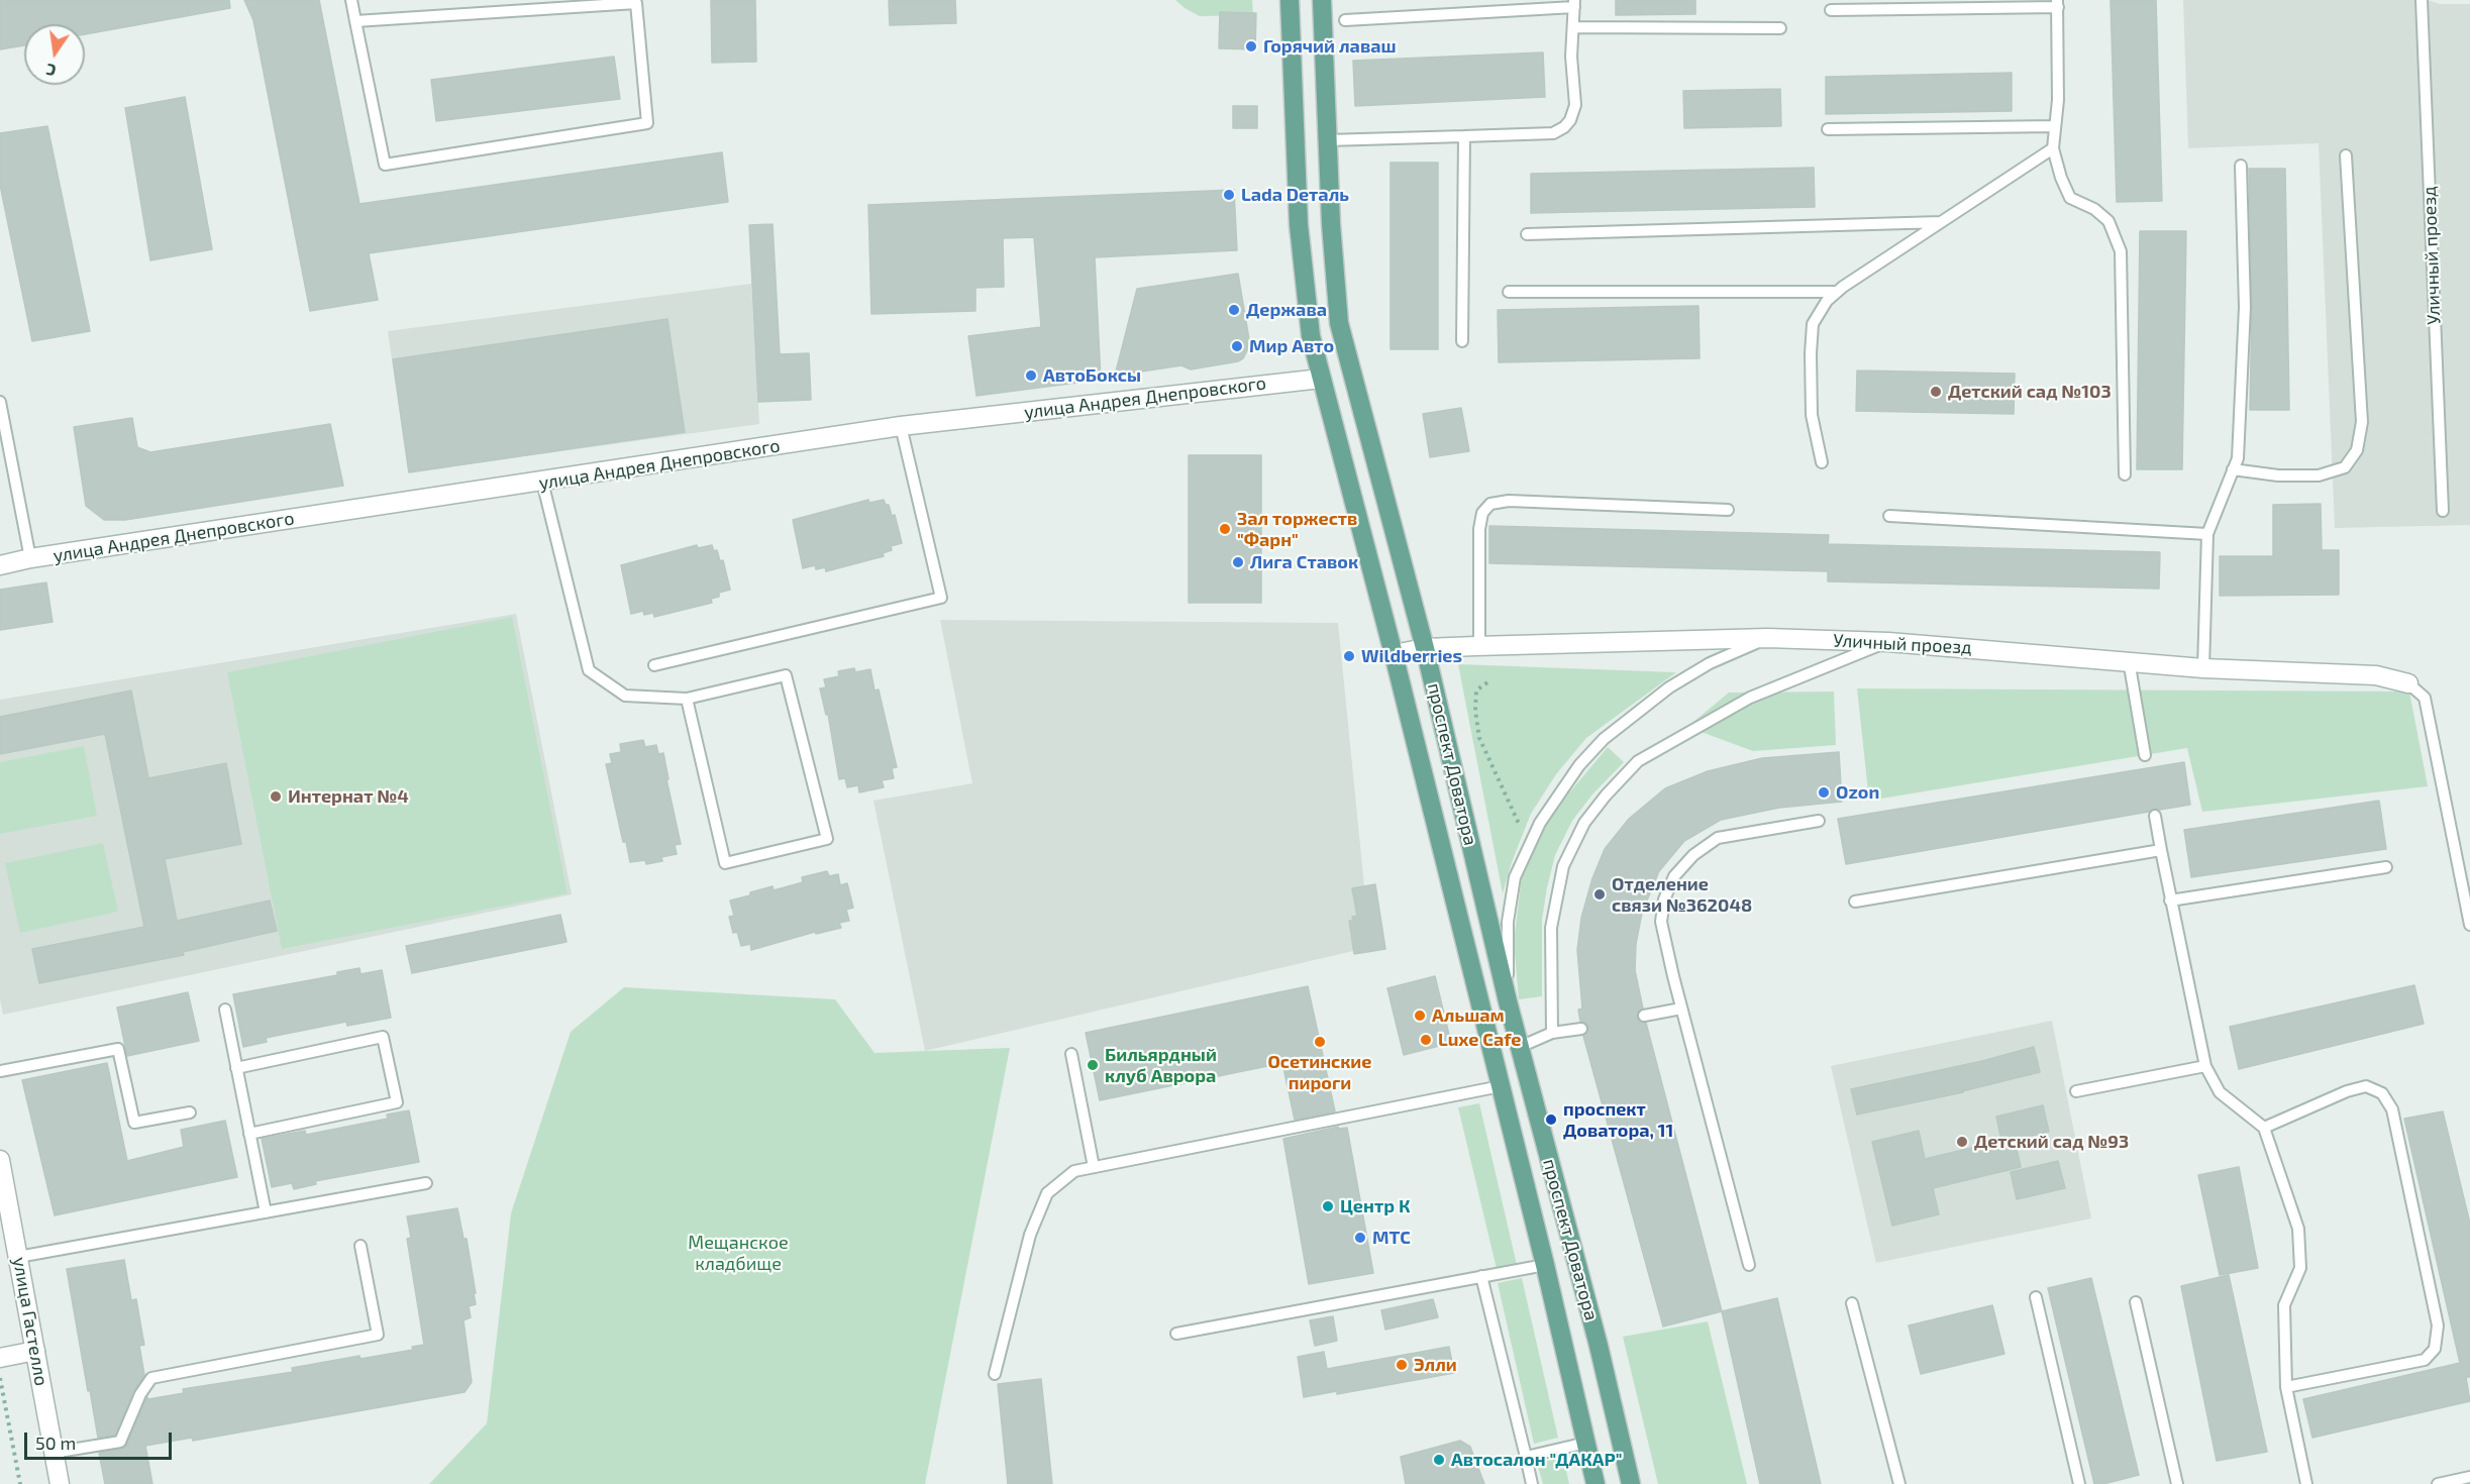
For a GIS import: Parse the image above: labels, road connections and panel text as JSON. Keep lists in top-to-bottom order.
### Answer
{
  "streets": {
    "main road": ["проспект Доватора"],
    "street": ["Уличный проезд", "улица Андрея Днепровского", "улица Гастелло"]
  },
  "crossings": [
    ["Уличный проезд", "проспект Доватора"],
    ["улица Андрея Днепровского", "проспект Доватора"]
  ],
  "parks": ["Мещанское кладбище"],
  "places": [
    "Горячий лаваш",
    "Lada Dеталь",
    "Держава",
    "Мир Авто",
    "АвтоБоксы",
    "Детский сад №103",
    "Зал торжеств \"Фарн\"",
    "Лига Ставок",
    "Wildberries",
    "Ozon",
    "Интернат №4",
    "Отделение связи №362048",
    "Альшам",
    "Luxe Cafe",
    "Осетинские пироги",
    "Бильярдный клуб Аврора",
    "проспект Доватора, 11",
    "Детский сад №93",
    "Центр К",
    "МТС",
    "Элли",
    "Автосалон \"ДАКАР\""
  ],
  "scale_bar": "50 m",
  "north": "bottom"
}
